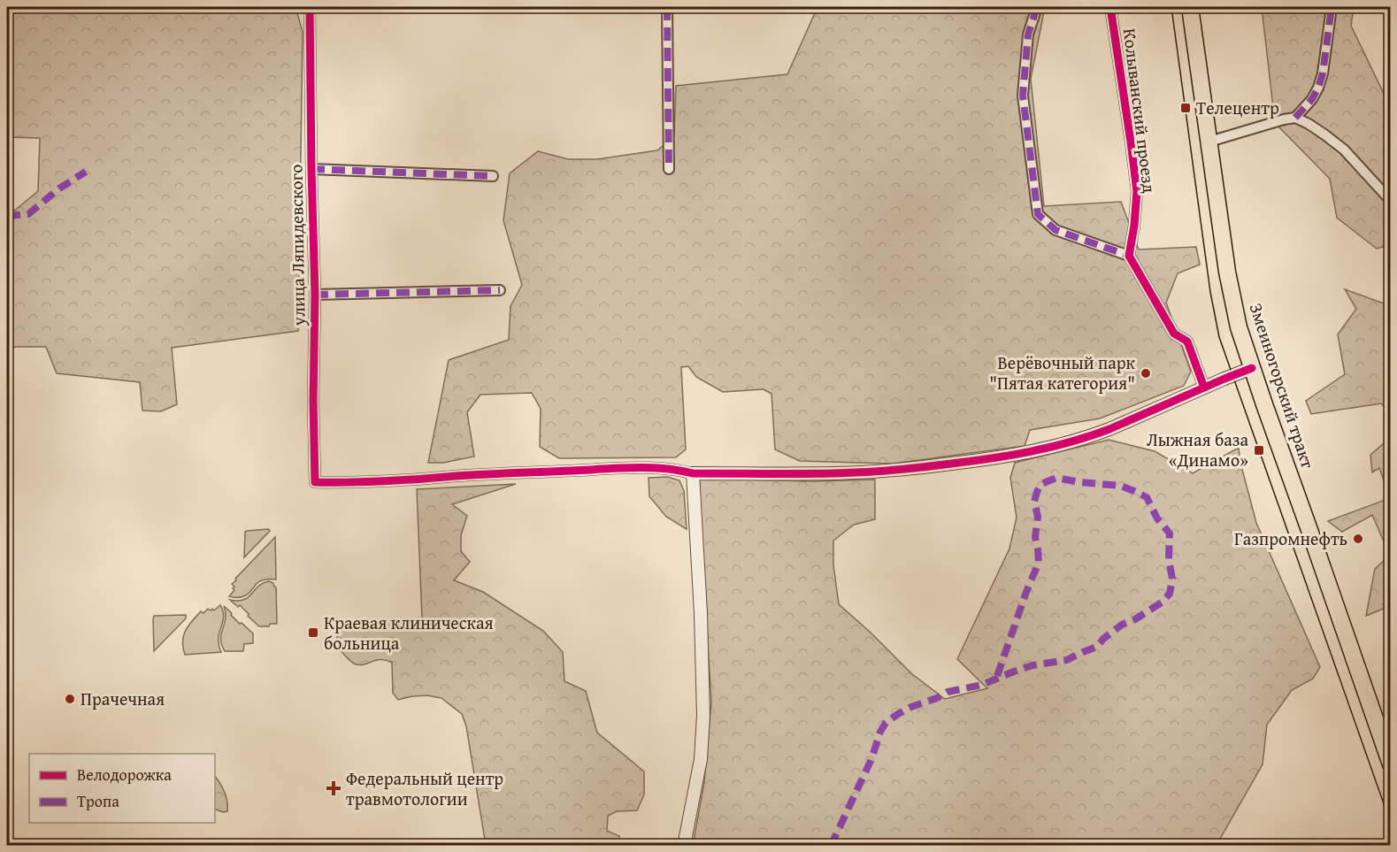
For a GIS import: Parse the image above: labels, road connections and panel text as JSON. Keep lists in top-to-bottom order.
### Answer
{
  "streets": {
    "highway": ["Змеиногорский тракт"],
    "street": ["Колыванский проезд", "улица Ляпидевского"]
  },
  "places": {
    "transit": ["Телецентр", "Лыжная база «Динамо»", "Краевая клиническая больница"],
    "other": ["Верёвочный парк \"Пятая категория\"", "Газпромнефть", "Прачечная"],
    "health": ["Федеральный центр травмотологии"]
  },
  "legend": ["Велодорожка", "Тропа"]
}
